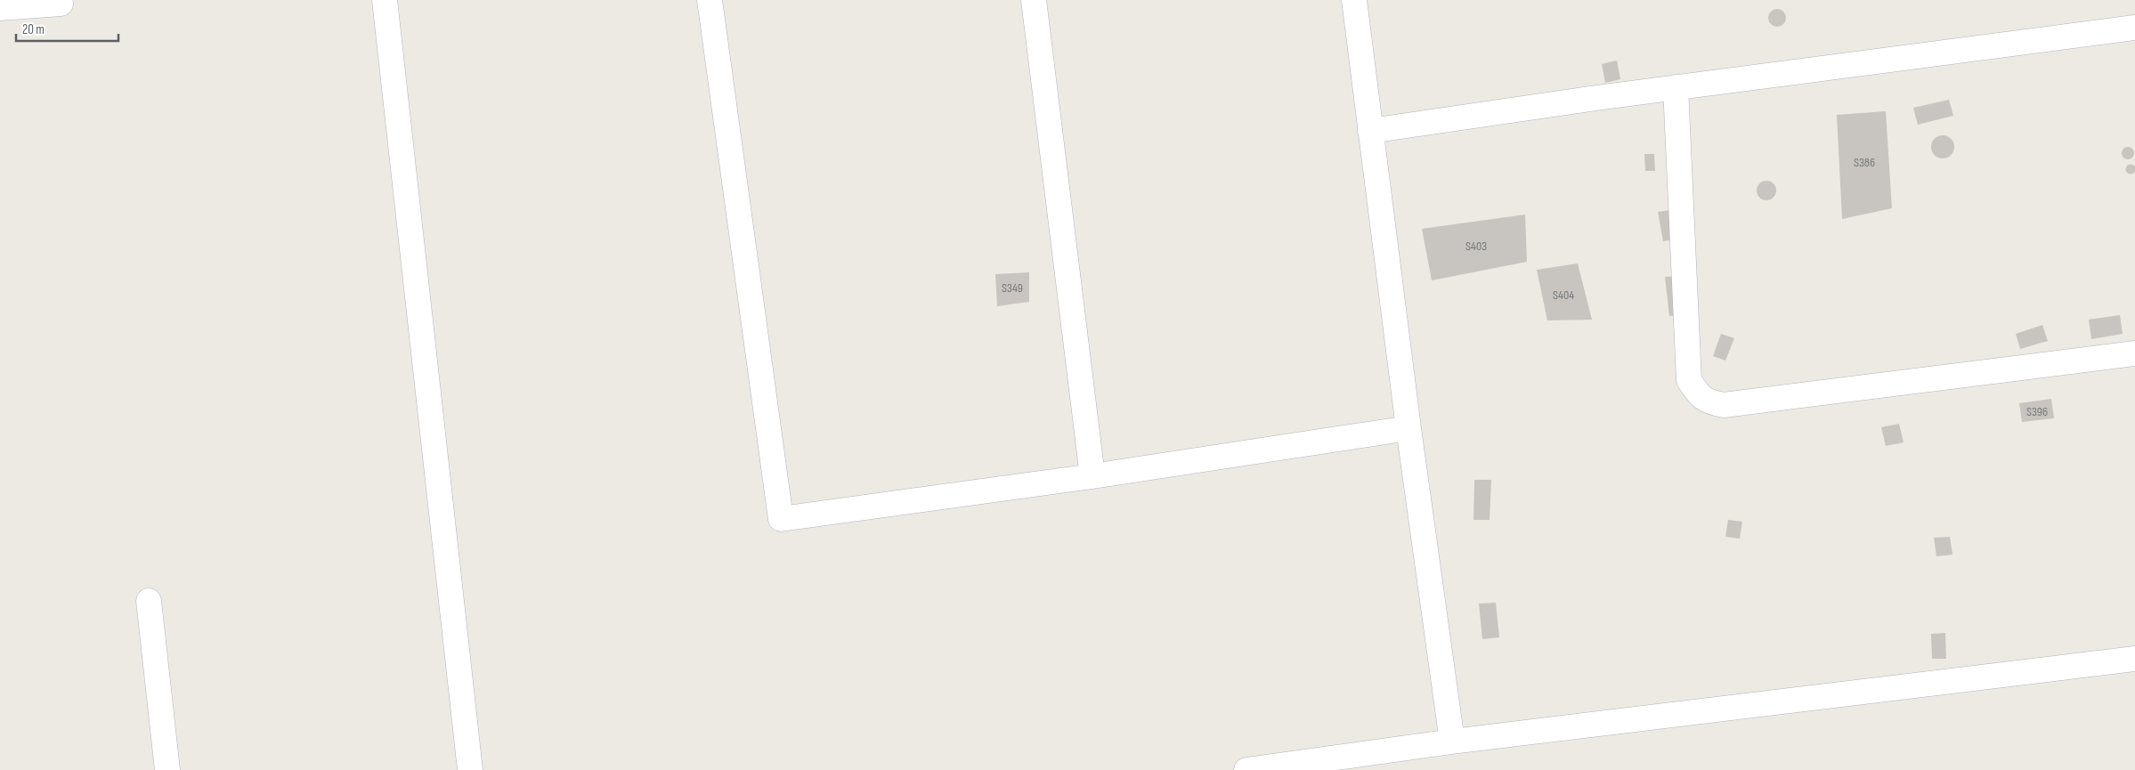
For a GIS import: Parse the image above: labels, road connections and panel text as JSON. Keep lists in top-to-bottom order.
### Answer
{
  "house_numbers": [
    "S386",
    "S403",
    "S349",
    "S404",
    "S396"
  ],
  "scale_bar": "20 m"
}
